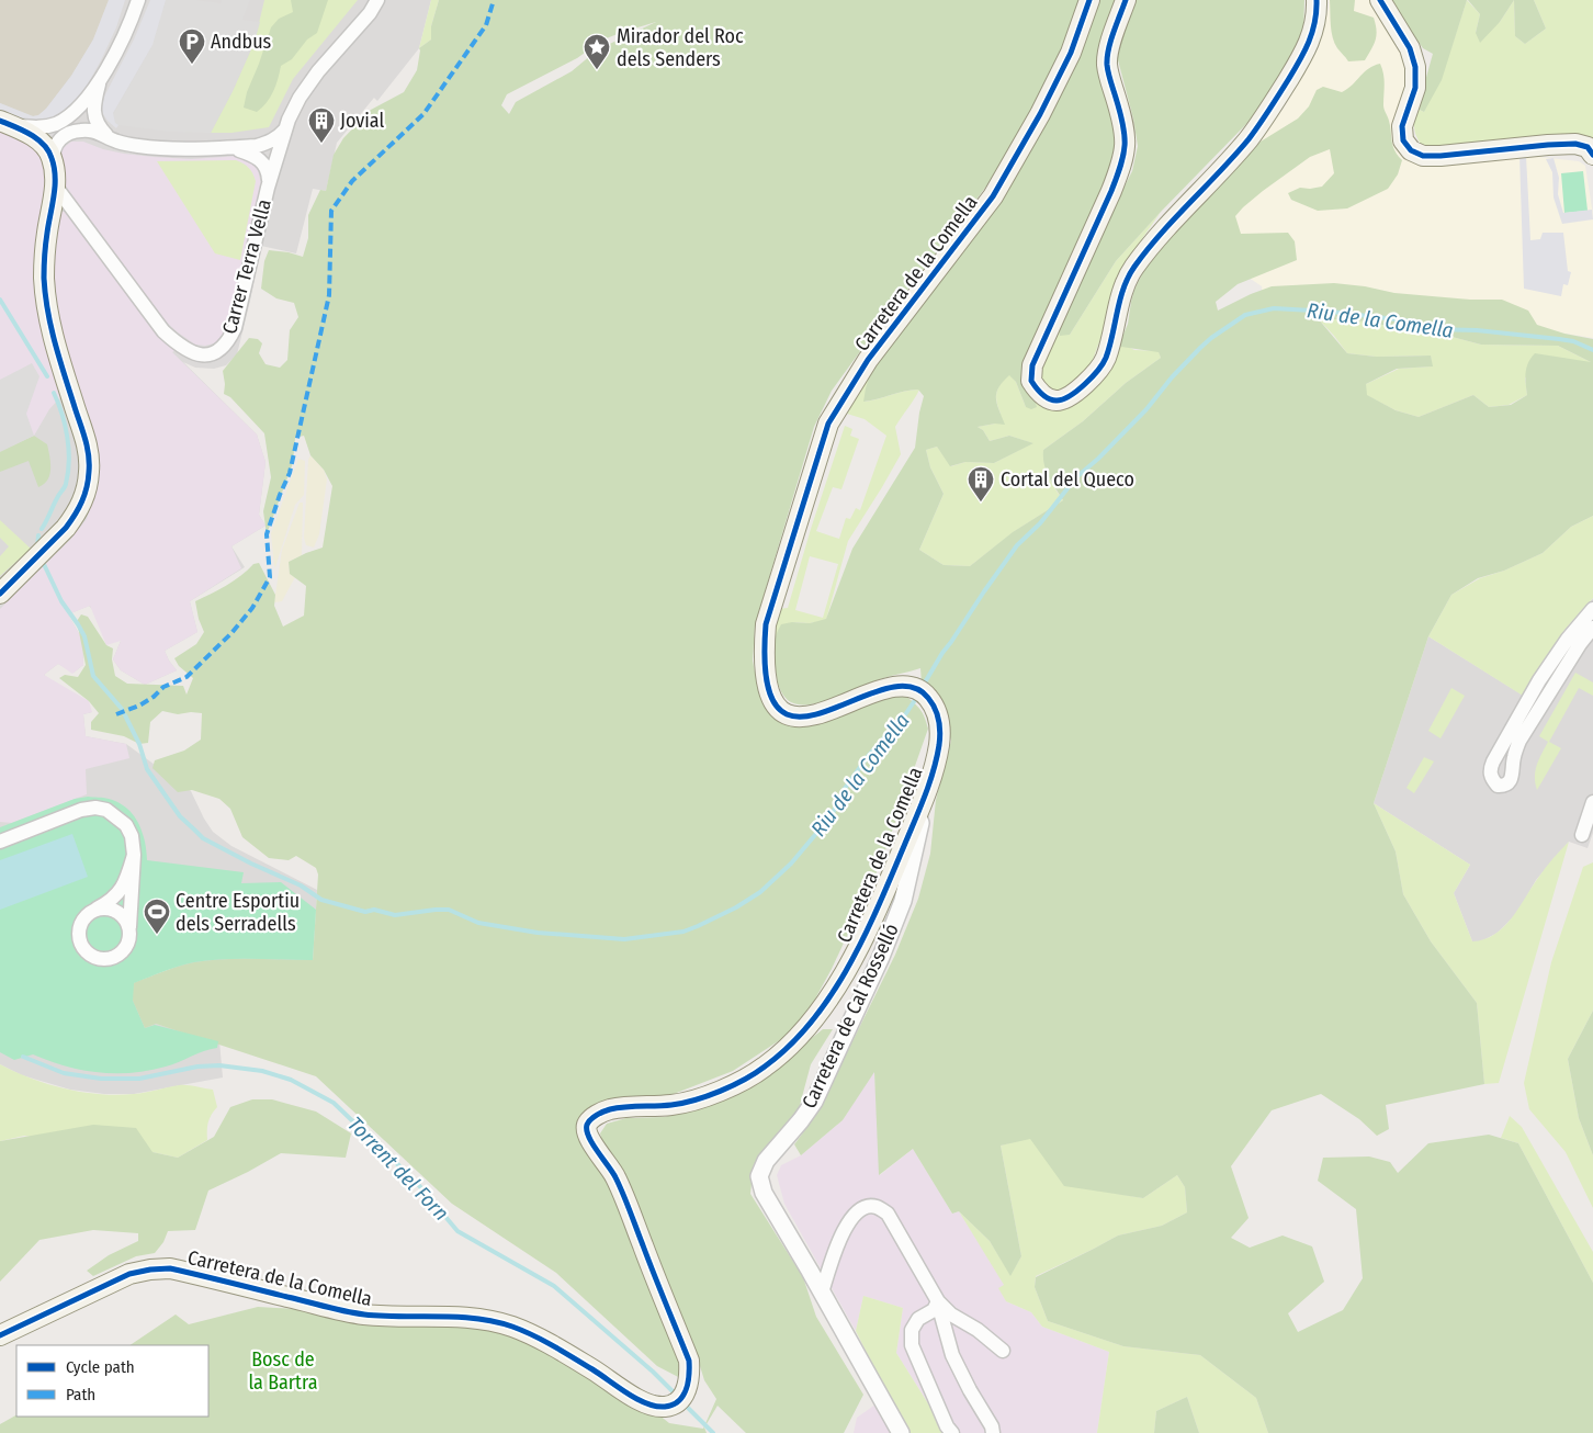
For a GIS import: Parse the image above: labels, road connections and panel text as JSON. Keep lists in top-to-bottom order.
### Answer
{
  "streets": {
    "main road": ["Carretera de la Comella"],
    "street": ["Carrer Terra Vella", "Carretera de Cal Rosselló"]
  },
  "crossings": [
    ["Carretera de la Comella", "Carretera de Cal Rosselló"]
  ],
  "water": ["Riu de la Comella", "Torrent del Forn"],
  "parks": ["Bosc de la Bartra"],
  "places": {
    "parking": ["Andbus"],
    "place": ["Mirador del Roc dels Senders"],
    "building": ["Jovial", "Cortal del Queco"],
    "sports": ["Centre Esportiu dels Serradells"]
  },
  "legend": ["Cycle path", "Path"]
}
